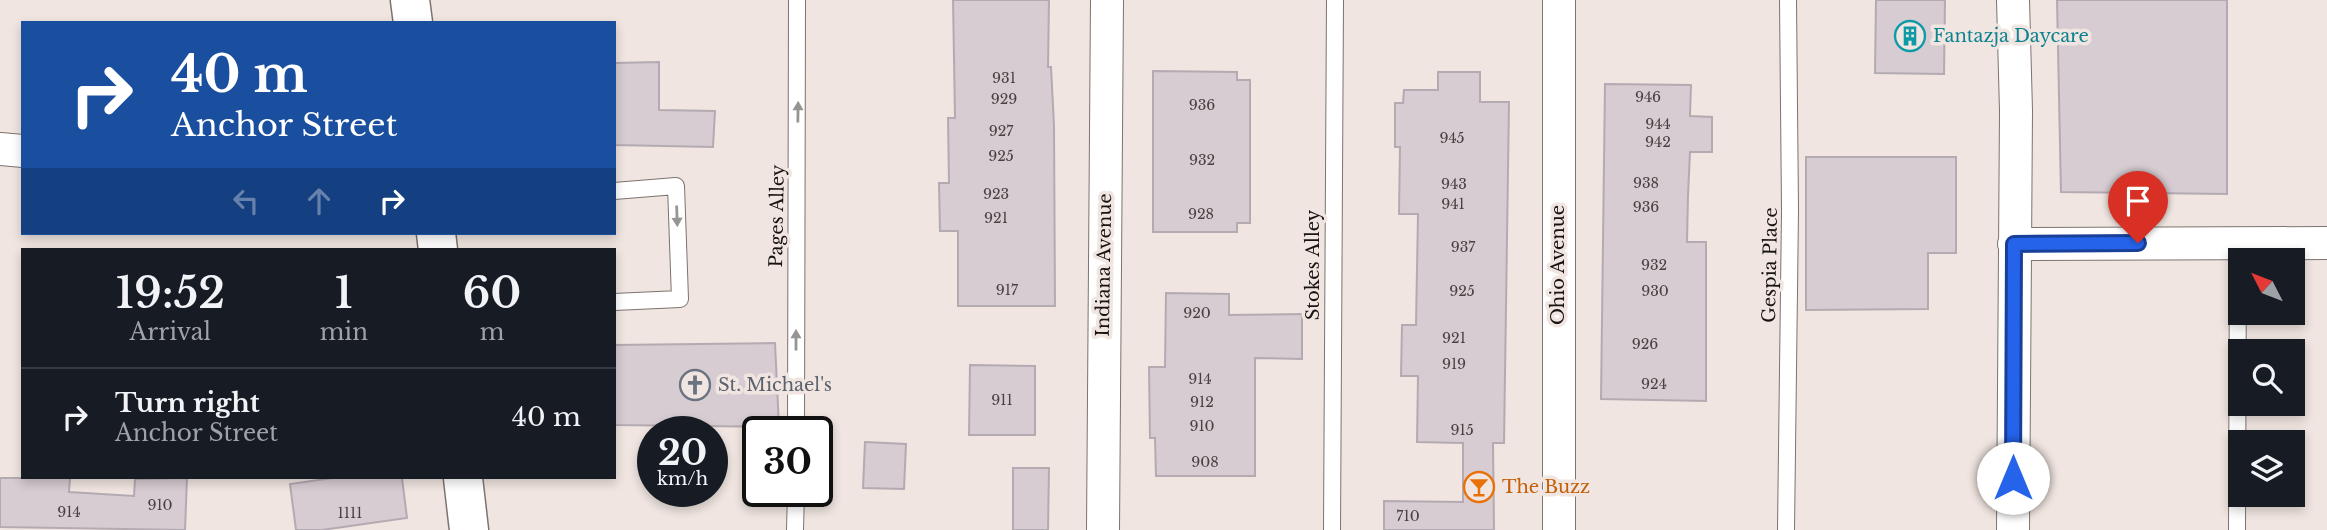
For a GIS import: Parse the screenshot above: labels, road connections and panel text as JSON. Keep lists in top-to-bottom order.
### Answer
{
  "streets": {
    "street": ["Indiana Avenue", "Ohio Avenue"],
    "lane": ["Pages Alley", "Stokes Alley", "Gespia Place"]
  },
  "one_way": ["Pages Alley"],
  "places": {
    "building": ["Fantazja Daycare"],
    "church": ["St. Michael's"],
    "bar": ["The Buzz"]
  },
  "house_numbers": [
    "931",
    "946",
    "929",
    "936",
    "944",
    "927",
    "945",
    "942",
    "925",
    "932",
    "938",
    "943",
    "923",
    "941",
    "936",
    "928",
    "921",
    "937",
    "932",
    "917",
    "925",
    "930",
    "920",
    "921",
    "926",
    "919",
    "914",
    "924",
    "911",
    "912",
    "910",
    "915",
    "908",
    "910",
    "914",
    "1111",
    "710"
  ],
  "north": "top left",
  "page": {
    "turn": ["40 m", "Anchor Street"],
    "eta": [
      "19:52",
      "Arrival",
      "1",
      "min",
      "60",
      "m"
    ],
    "list": [
      {
        "name": "Turn right",
        "note": "Anchor Street",
        "value": "40 m"
      }
    ],
    "speed": "20 km/h",
    "limit": "30"
  }
}
